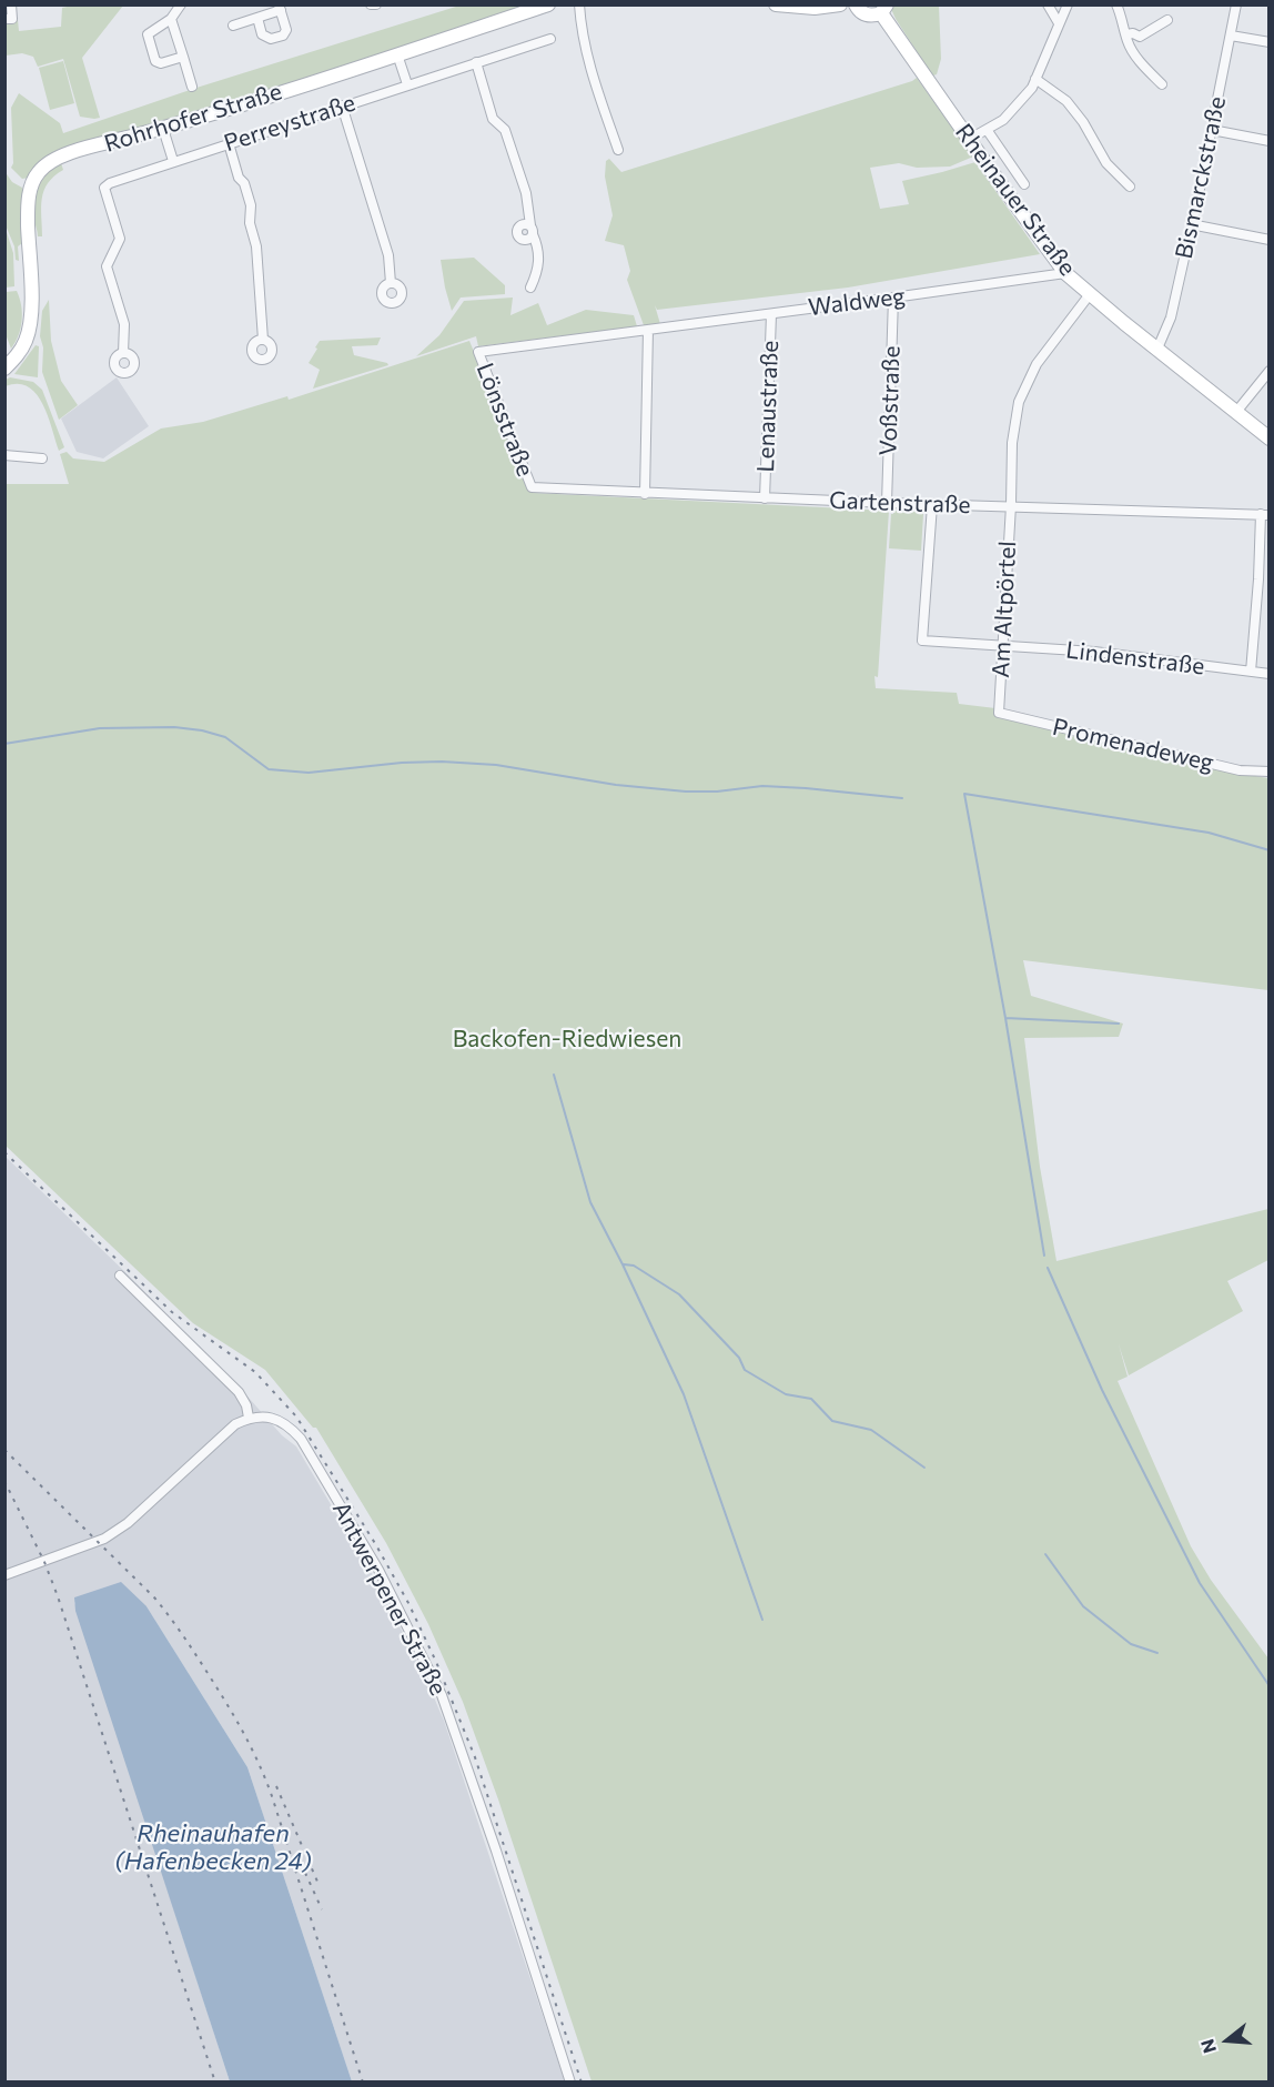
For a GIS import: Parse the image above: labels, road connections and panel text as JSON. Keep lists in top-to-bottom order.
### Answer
{
  "streets": {
    "main road": ["Rohrhofer Straße", "Rheinauer Straße"],
    "street": [
      "Perreystraße",
      "Bismarckstraße",
      "Waldweg",
      "Voßstraße",
      "Lenaustraße",
      "Lönsstraße",
      "Gartenstraße",
      "Am Altpörtel",
      "Lindenstraße",
      "Promenadeweg",
      "Antwerpener Straße"
    ]
  },
  "crossings": [
    ["Bismarckstraße", "Rheinauer Straße"],
    ["Rheinauer Straße", "Waldweg"],
    ["Rheinauer Straße", "Am Altpörtel"],
    ["Waldweg", "Voßstraße"],
    ["Waldweg", "Lenaustraße"],
    ["Waldweg", "Lönsstraße"],
    ["Voßstraße", "Gartenstraße"],
    ["Lenaustraße", "Gartenstraße"],
    ["Lönsstraße", "Gartenstraße"],
    ["Gartenstraße", "Am Altpörtel"],
    ["Gartenstraße", "Lindenstraße"],
    ["Am Altpörtel", "Lindenstraße"],
    ["Am Altpörtel", "Promenadeweg"]
  ],
  "water": ["Rheinauhafen (Hafenbecken 24)"],
  "parks": ["Backofen-Riedwiesen"],
  "north": "left"
}
